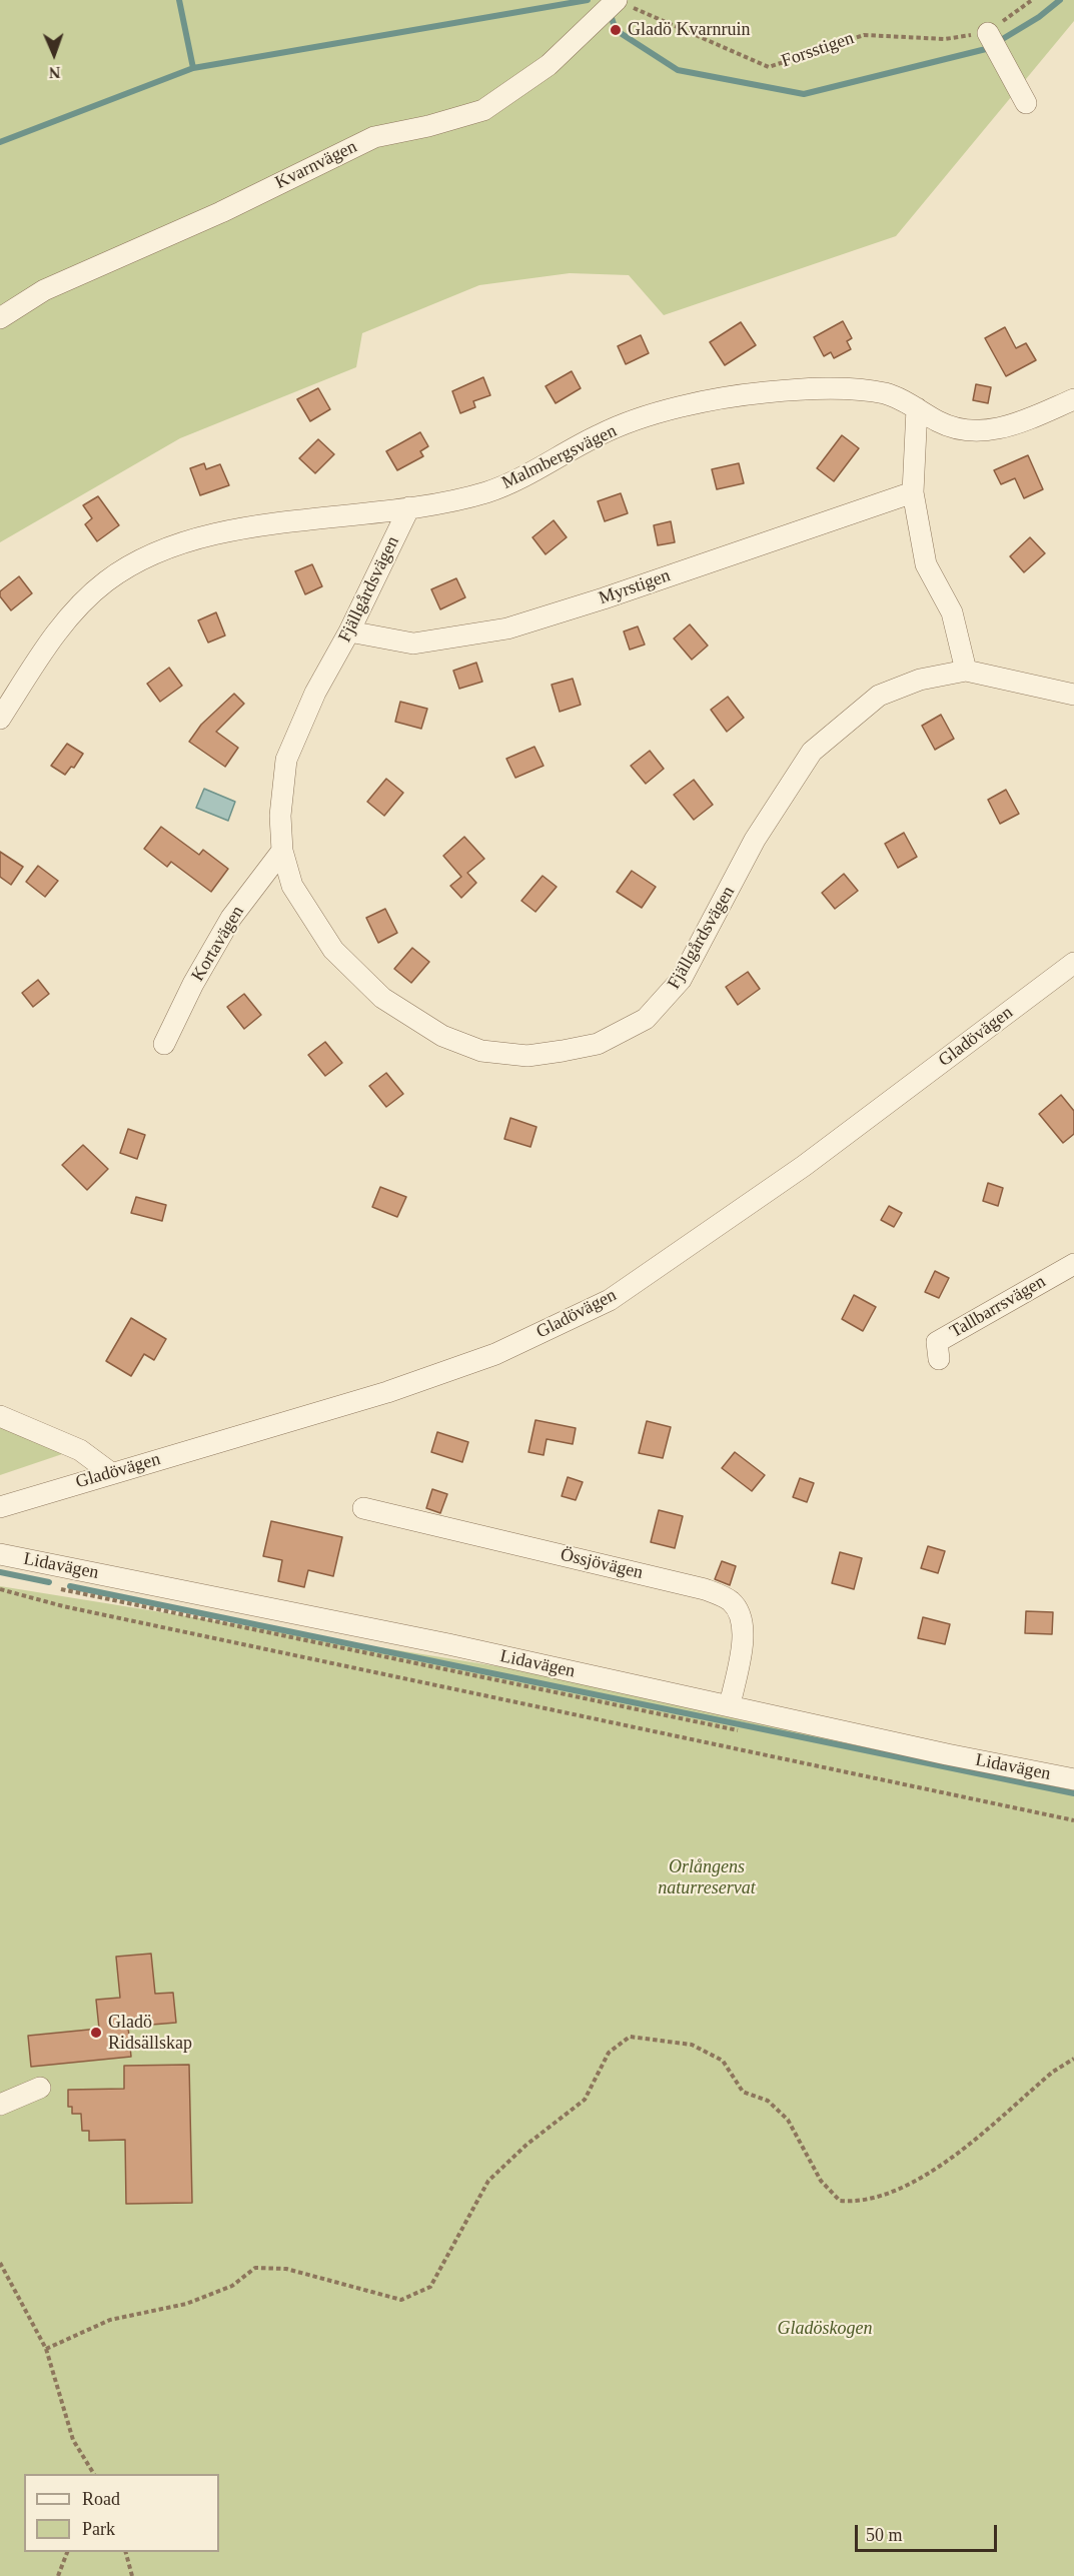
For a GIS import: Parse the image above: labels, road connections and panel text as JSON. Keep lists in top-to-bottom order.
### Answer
{
  "streets": {
    "street": [
      "Kvarnvägen",
      "Malmbergsvägen",
      "Myrstigen",
      "Fjällgårdsvägen",
      "Kortavägen",
      "Gladövägen",
      "Tallbarrsvägen",
      "Össjövägen",
      "Lidavägen"
    ],
    "path": ["Forsstigen"]
  },
  "crossings": [
    ["Forsstigen", "Kvarnvägen"],
    ["Malmbergsvägen", "Fjällgårdsvägen"],
    ["Myrstigen", "Fjällgårdsvägen"],
    ["Fjällgårdsvägen", "Kortavägen"],
    ["Össjövägen", "Lidavägen"]
  ],
  "parks": ["Orlångens naturreservat", "Gladöskogen"],
  "places": ["Gladö Kvarnruin", "Gladö Ridsällskap"],
  "legend": ["Road", "Park"],
  "scale_bar": "50 m",
  "north": "bottom"
}
